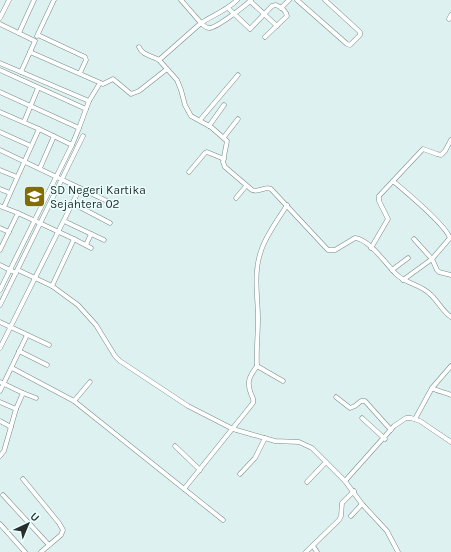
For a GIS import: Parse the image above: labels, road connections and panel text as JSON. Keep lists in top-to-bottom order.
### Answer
{
  "places": {
    "school or university": ["SD Negeri Kartika Sejahtera 02"]
  },
  "north": "top right"
}
